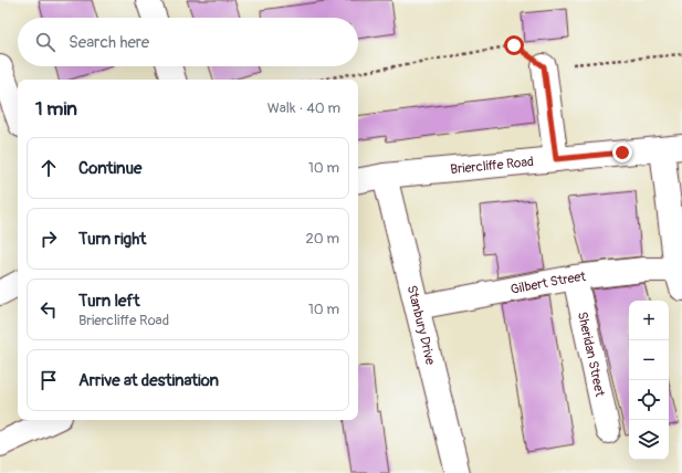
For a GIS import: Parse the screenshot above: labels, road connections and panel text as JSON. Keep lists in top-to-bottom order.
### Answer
{
  "streets": {
    "street": [
      "Briercliffe Road",
      "Gilbert Street",
      "Stanbury Drive",
      "Sheridan Street"
    ]
  },
  "crossings": [
    ["Briercliffe Road", "Stanbury Drive"],
    ["Gilbert Street", "Stanbury Drive"],
    ["Gilbert Street", "Sheridan Street"]
  ],
  "page": {
    "search": "Search here",
    "heading": ["1 min", "Walk · 40 m"],
    "list": [
      ["Continue", "10 m"],
      ["Turn right", "20 m"],
      ["Turn left", "Briercliffe Road", "10 m"],
      "Arrive at destination"
    ],
    "map_buttons": ["+", "−"]
  }
}
